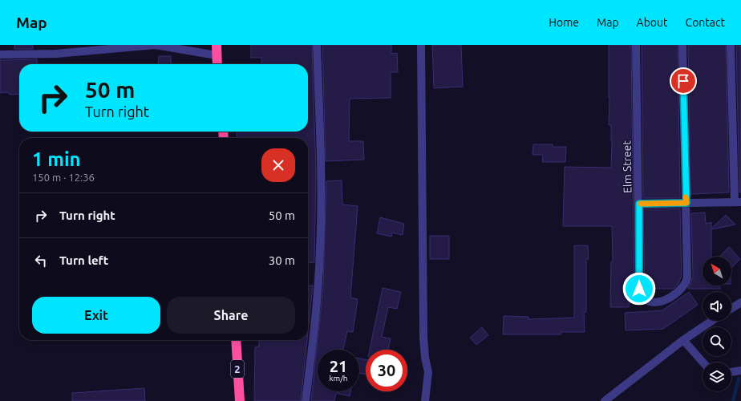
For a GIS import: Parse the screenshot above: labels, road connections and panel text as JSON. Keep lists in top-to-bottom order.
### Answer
{
  "streets": {
    "highway": ["2"],
    "street": ["Elm Street"]
  },
  "north": "top left",
  "page": {
    "header": "Map",
    "nav": [
      "Home",
      "Map",
      "About",
      "Contact"
    ],
    "turn": ["50 m", "Turn right"],
    "heading": ["1 min", "150 m · 12:36"],
    "list": [
      {
        "name": "Turn right",
        "value": "50 m"
      },
      {
        "name": "Turn left",
        "value": "30 m"
      }
    ],
    "buttons": ["Exit", "Share"],
    "speed": "21 km/h",
    "limit": "30"
  }
}
